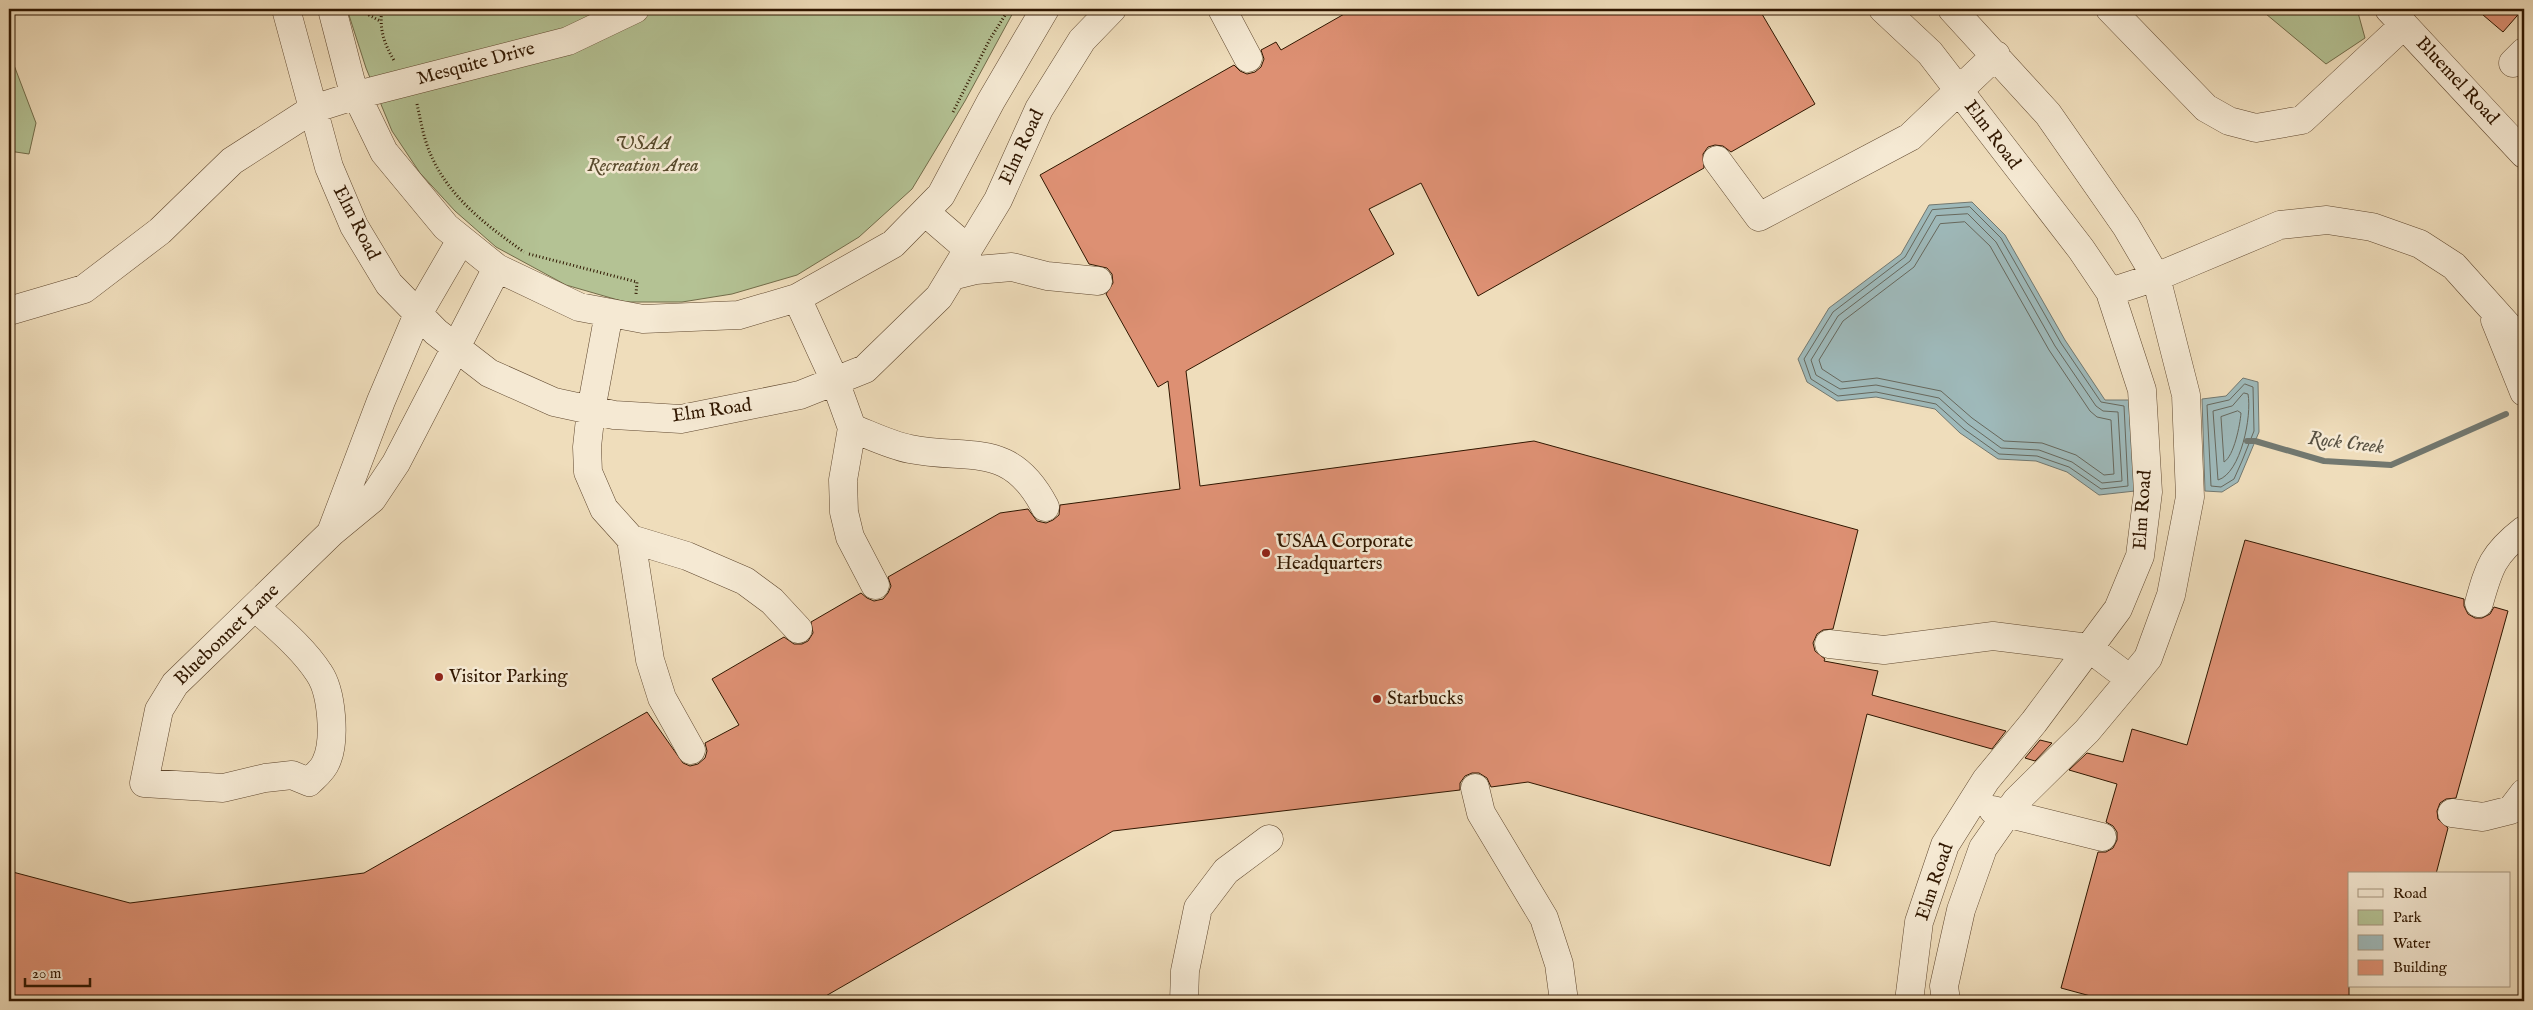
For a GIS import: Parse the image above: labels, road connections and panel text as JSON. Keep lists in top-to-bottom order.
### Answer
{
  "streets": {
    "street": [
      "Mesquite Drive",
      "Bluemel Road",
      "Elm Road",
      "Bluebonnet Lane"
    ]
  },
  "crossings": [
    ["Mesquite Drive", "Elm Road"],
    ["Elm Road", "Bluebonnet Lane"]
  ],
  "water": ["Rock Creek"],
  "parks": ["USAA Recreation Area"],
  "places": ["USAA Corporate Headquarters", "Visitor Parking", "Starbucks"],
  "legend": [
    "Road",
    "Park",
    "Water",
    "Building"
  ],
  "scale_bar": "20 m"
}
